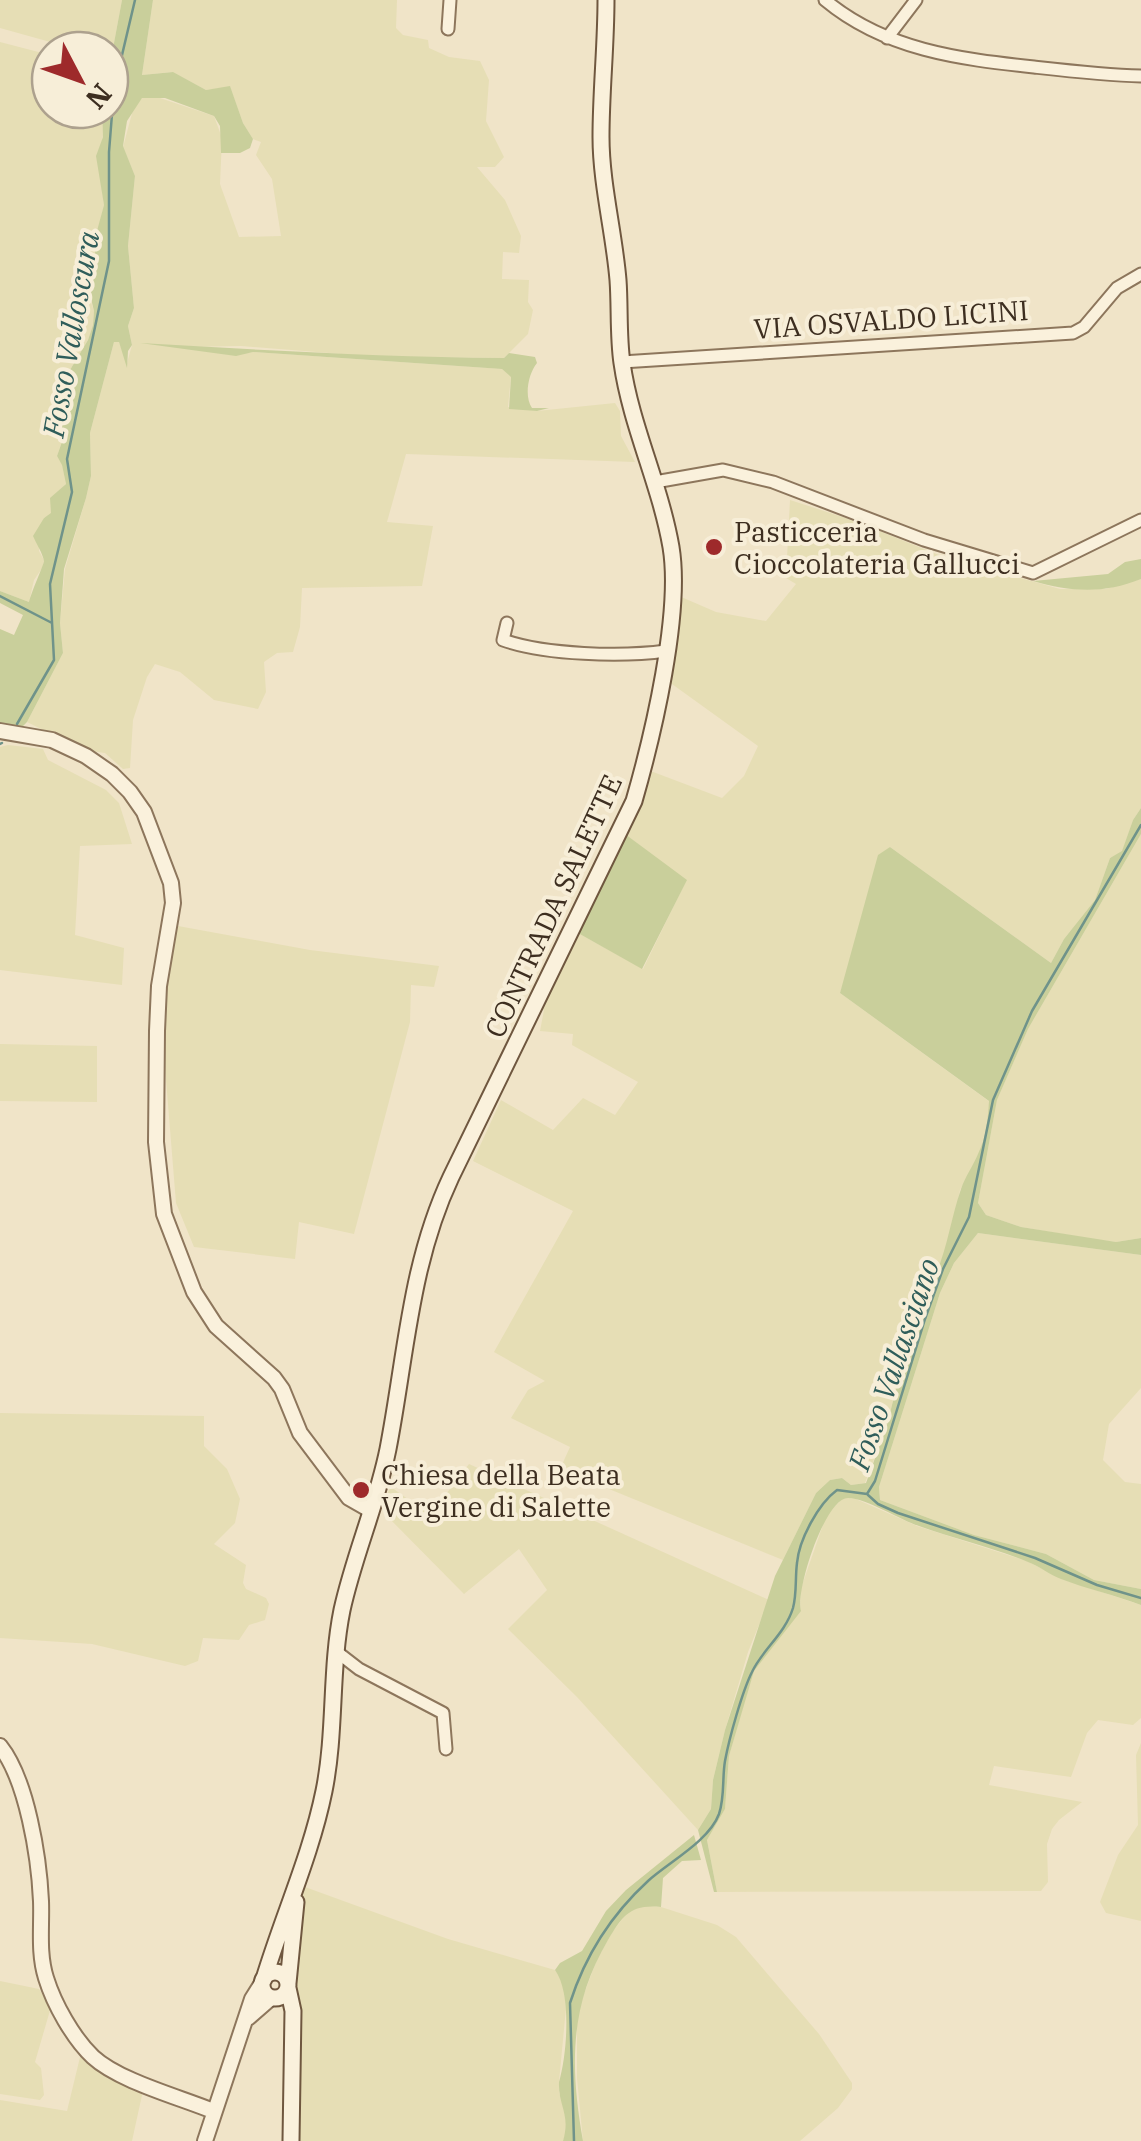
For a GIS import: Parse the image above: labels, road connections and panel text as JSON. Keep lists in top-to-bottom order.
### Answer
{
  "streets": {
    "main road": ["CONTRADA SALETTE"],
    "street": ["VIA OSVALDO LICINI"]
  },
  "crossings": [
    ["VIA OSVALDO LICINI", "CONTRADA SALETTE"]
  ],
  "water": ["Fosso Valloscura", "Fosso Vallasciano"],
  "places": ["Pasticceria Cioccolateria Gallucci", "Chiesa della Beata Vergine di Salette"],
  "north": "bottom right"
}
